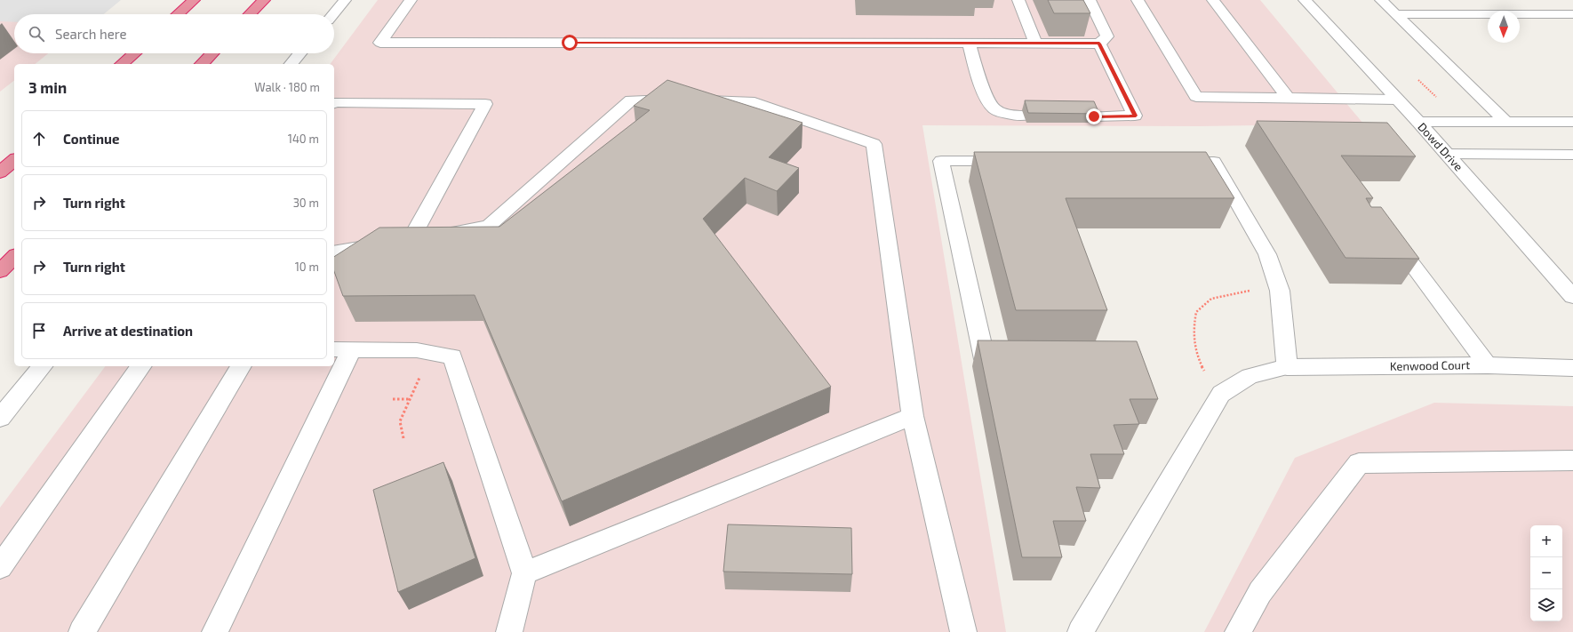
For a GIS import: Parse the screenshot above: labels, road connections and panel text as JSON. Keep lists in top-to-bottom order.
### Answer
{
  "streets": {
    "street": ["Dowd Drive", "Kenwood Court"]
  },
  "north": "bottom",
  "page": {
    "search": "Search here",
    "heading": ["3 min", "Walk · 180 m"],
    "list": [
      ["Continue", "140 m"],
      ["Turn right", "30 m"],
      ["Turn right", "10 m"],
      "Arrive at destination"
    ],
    "map_buttons": ["+", "−"]
  }
}
